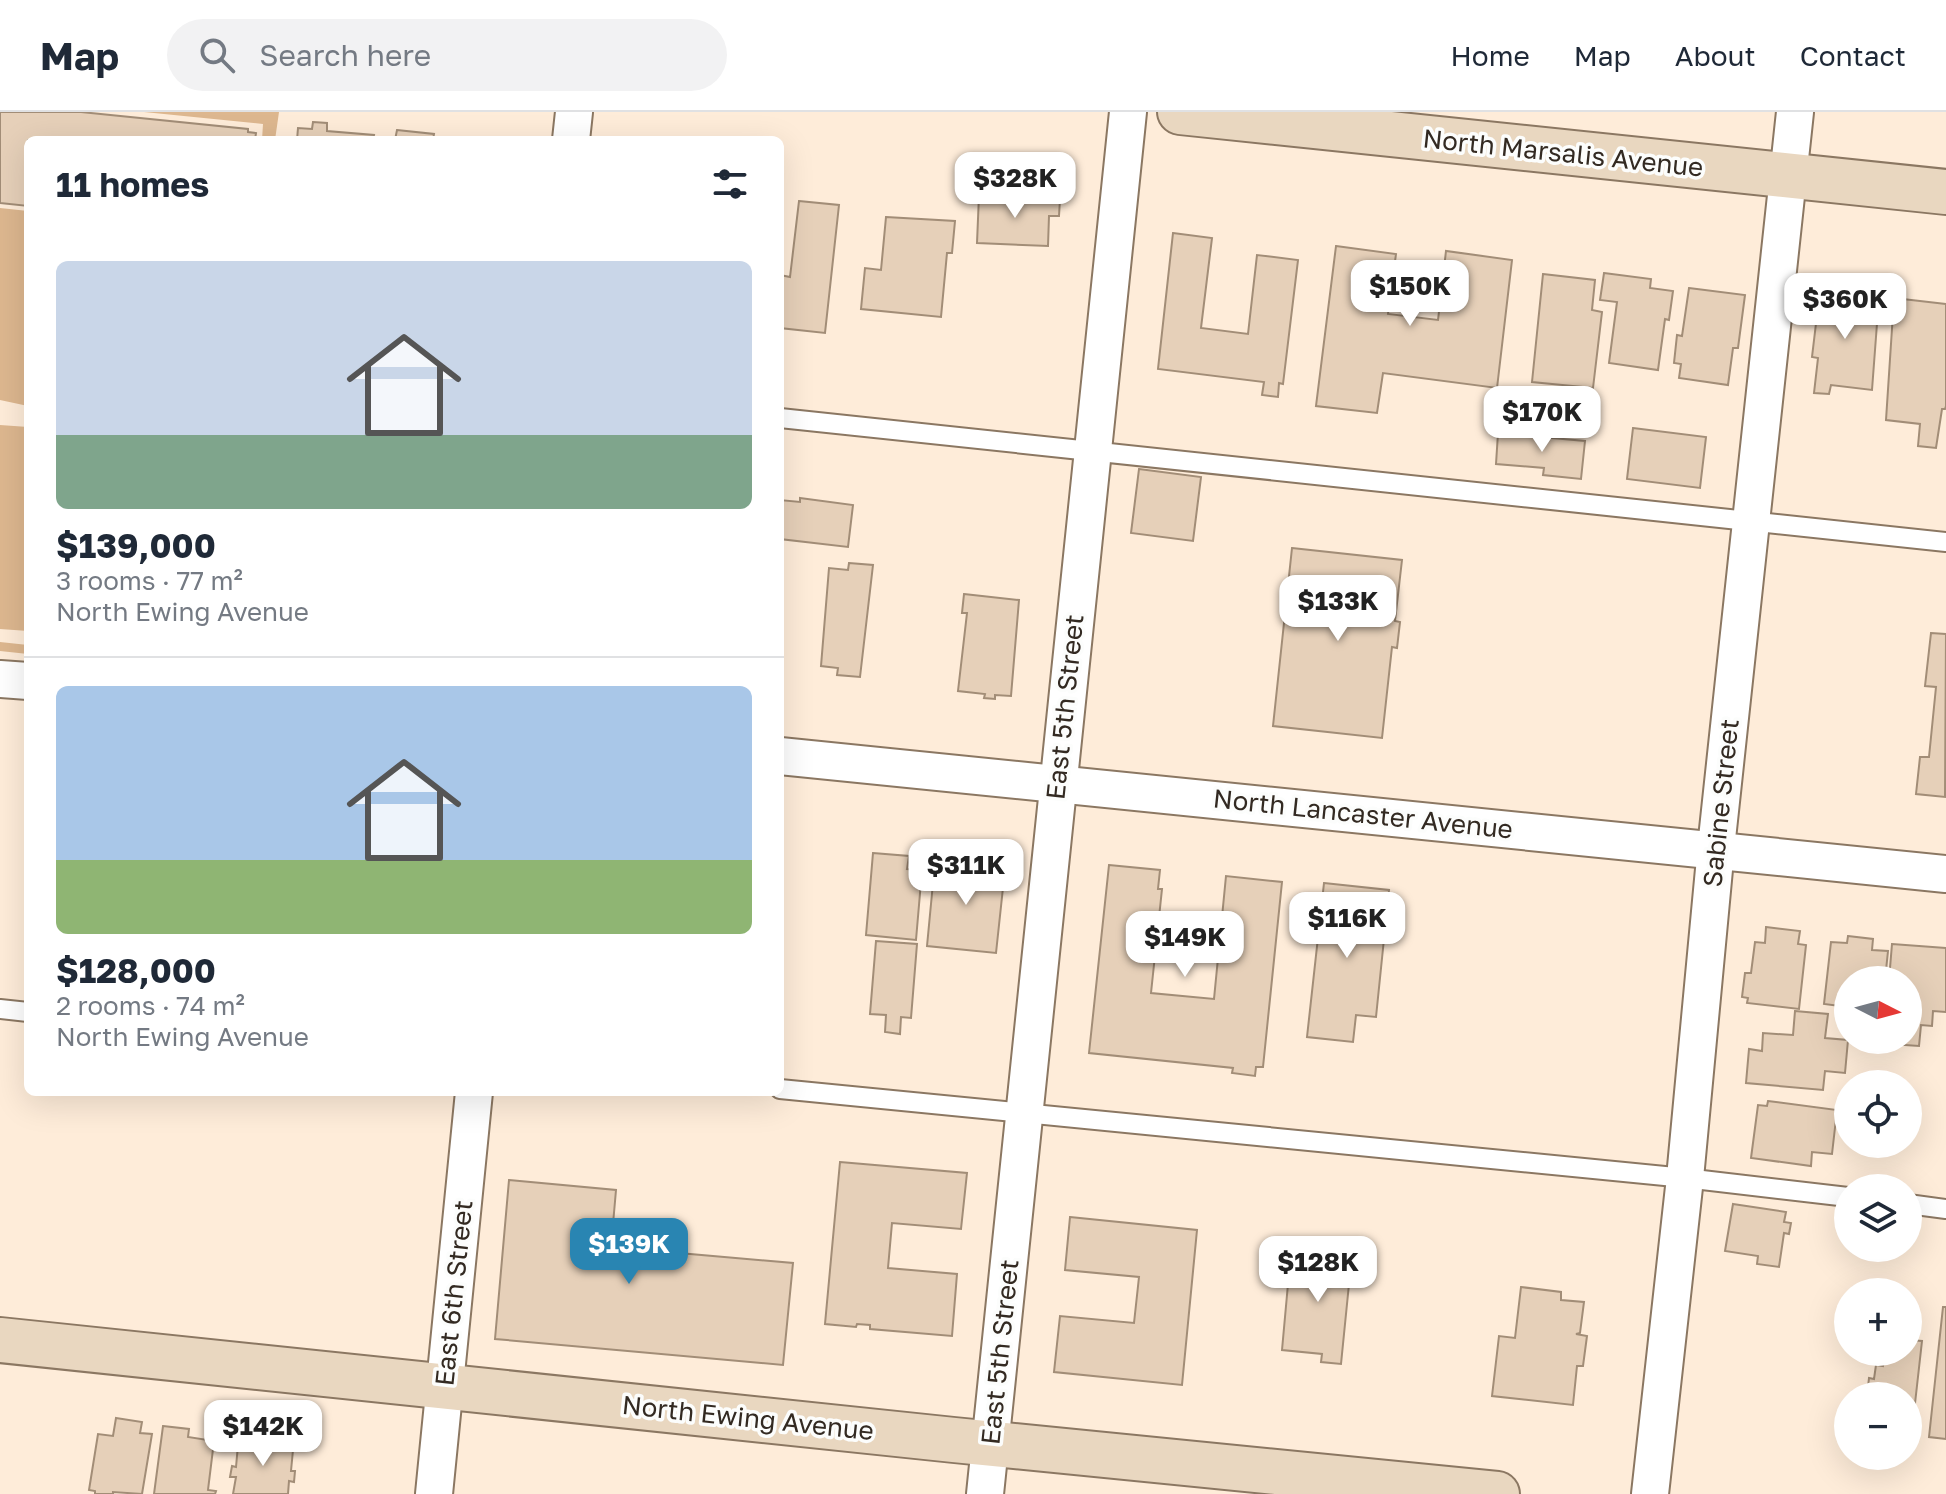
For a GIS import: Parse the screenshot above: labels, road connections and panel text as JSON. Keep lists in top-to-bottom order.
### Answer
{
  "streets": {
    "street": [
      "North Marsalis Avenue",
      "East 5th Street",
      "Sabine Street",
      "North Lancaster Avenue",
      "East 6th Street",
      "North Ewing Avenue"
    ]
  },
  "crossings": [
    ["North Marsalis Avenue", "Sabine Street"],
    ["East 5th Street", "North Lancaster Avenue"],
    ["East 5th Street", "North Ewing Avenue"],
    ["Sabine Street", "North Lancaster Avenue"],
    ["East 6th Street", "North Ewing Avenue"]
  ],
  "north": "right",
  "page": {
    "header": "Map",
    "search": "Search here",
    "nav": [
      "Home",
      "Map",
      "About",
      "Contact"
    ],
    "heading": "11 homes",
    "price": [
      "$328K",
      "$150K",
      "$360K",
      "$170K",
      "$133K",
      "$311K",
      "$116K",
      "$149K",
      "$139K",
      "$128K",
      "$142K"
    ],
    "list": [
      {
        "name": "$139,000",
        "note": "3 rooms · 77 m² · North Ewing Avenue"
      },
      {
        "name": "$128,000",
        "note": "2 rooms · 74 m² · North Ewing Avenue"
      }
    ],
    "map_buttons": ["+", "−"]
  }
}
